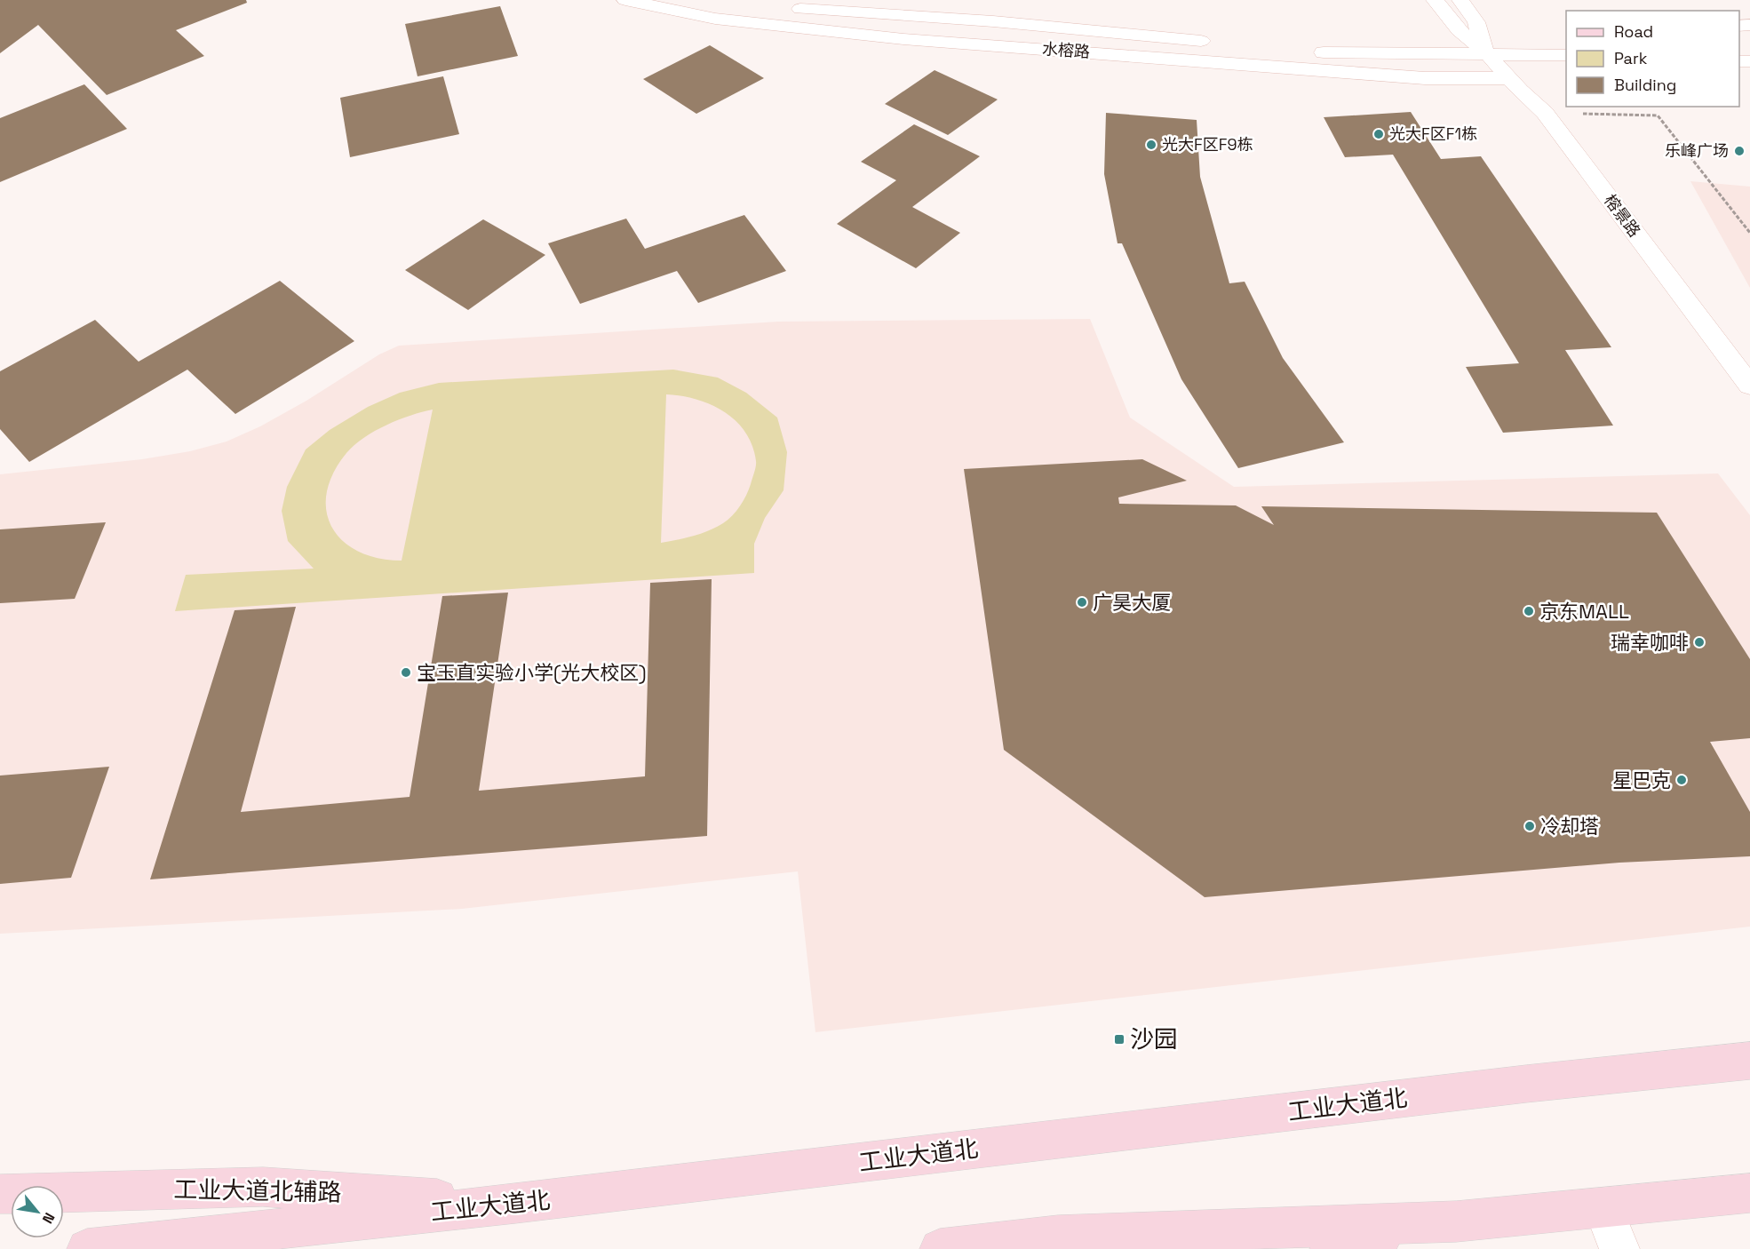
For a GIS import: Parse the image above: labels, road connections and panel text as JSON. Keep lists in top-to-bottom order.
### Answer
{
  "streets": {
    "main road": ["工业大道北", "工业大道北辅路"],
    "street": ["水榕路", "榕景路"]
  },
  "crossings": [
    ["水榕路", "榕景路"],
    ["工业大道北", "工业大道北辅路"]
  ],
  "places": {
    "other": [
      "光大F区F1栋",
      "光大F区F9栋",
      "乐峰广场",
      "广昊大厦",
      "京东MALL",
      "瑞幸咖啡",
      "宝玉直实验小学(光大校区)",
      "星巴克",
      "冷却塔"
    ],
    "transit": ["沙园"]
  },
  "legend": ["Road", "Park", "Building"],
  "north": "bottom right"
}
